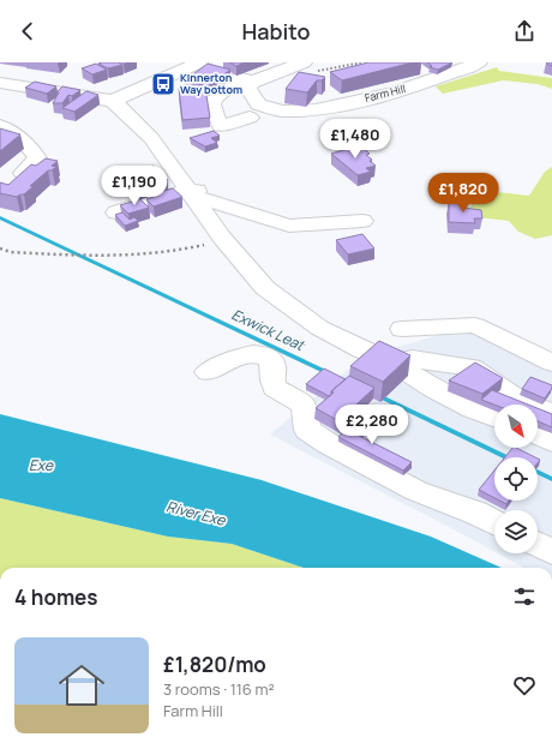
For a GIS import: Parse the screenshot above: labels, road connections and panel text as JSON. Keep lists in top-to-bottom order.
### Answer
{
  "streets": {
    "street": ["Farm Hill"]
  },
  "water": ["Exwick Leat", "Exe", "River Exe"],
  "places": {
    "bus stop": ["Kinnerton Way bottom"]
  },
  "north": "bottom right",
  "page": {
    "header": "Habito",
    "price": [
      "£1,480",
      "£1,190",
      "£1,820",
      "£2,280"
    ],
    "heading": "4 homes",
    "list": [
      {
        "name": "£1,820/mo",
        "note": "3 rooms · 116 m² · Farm Hill"
      }
    ]
  }
}
